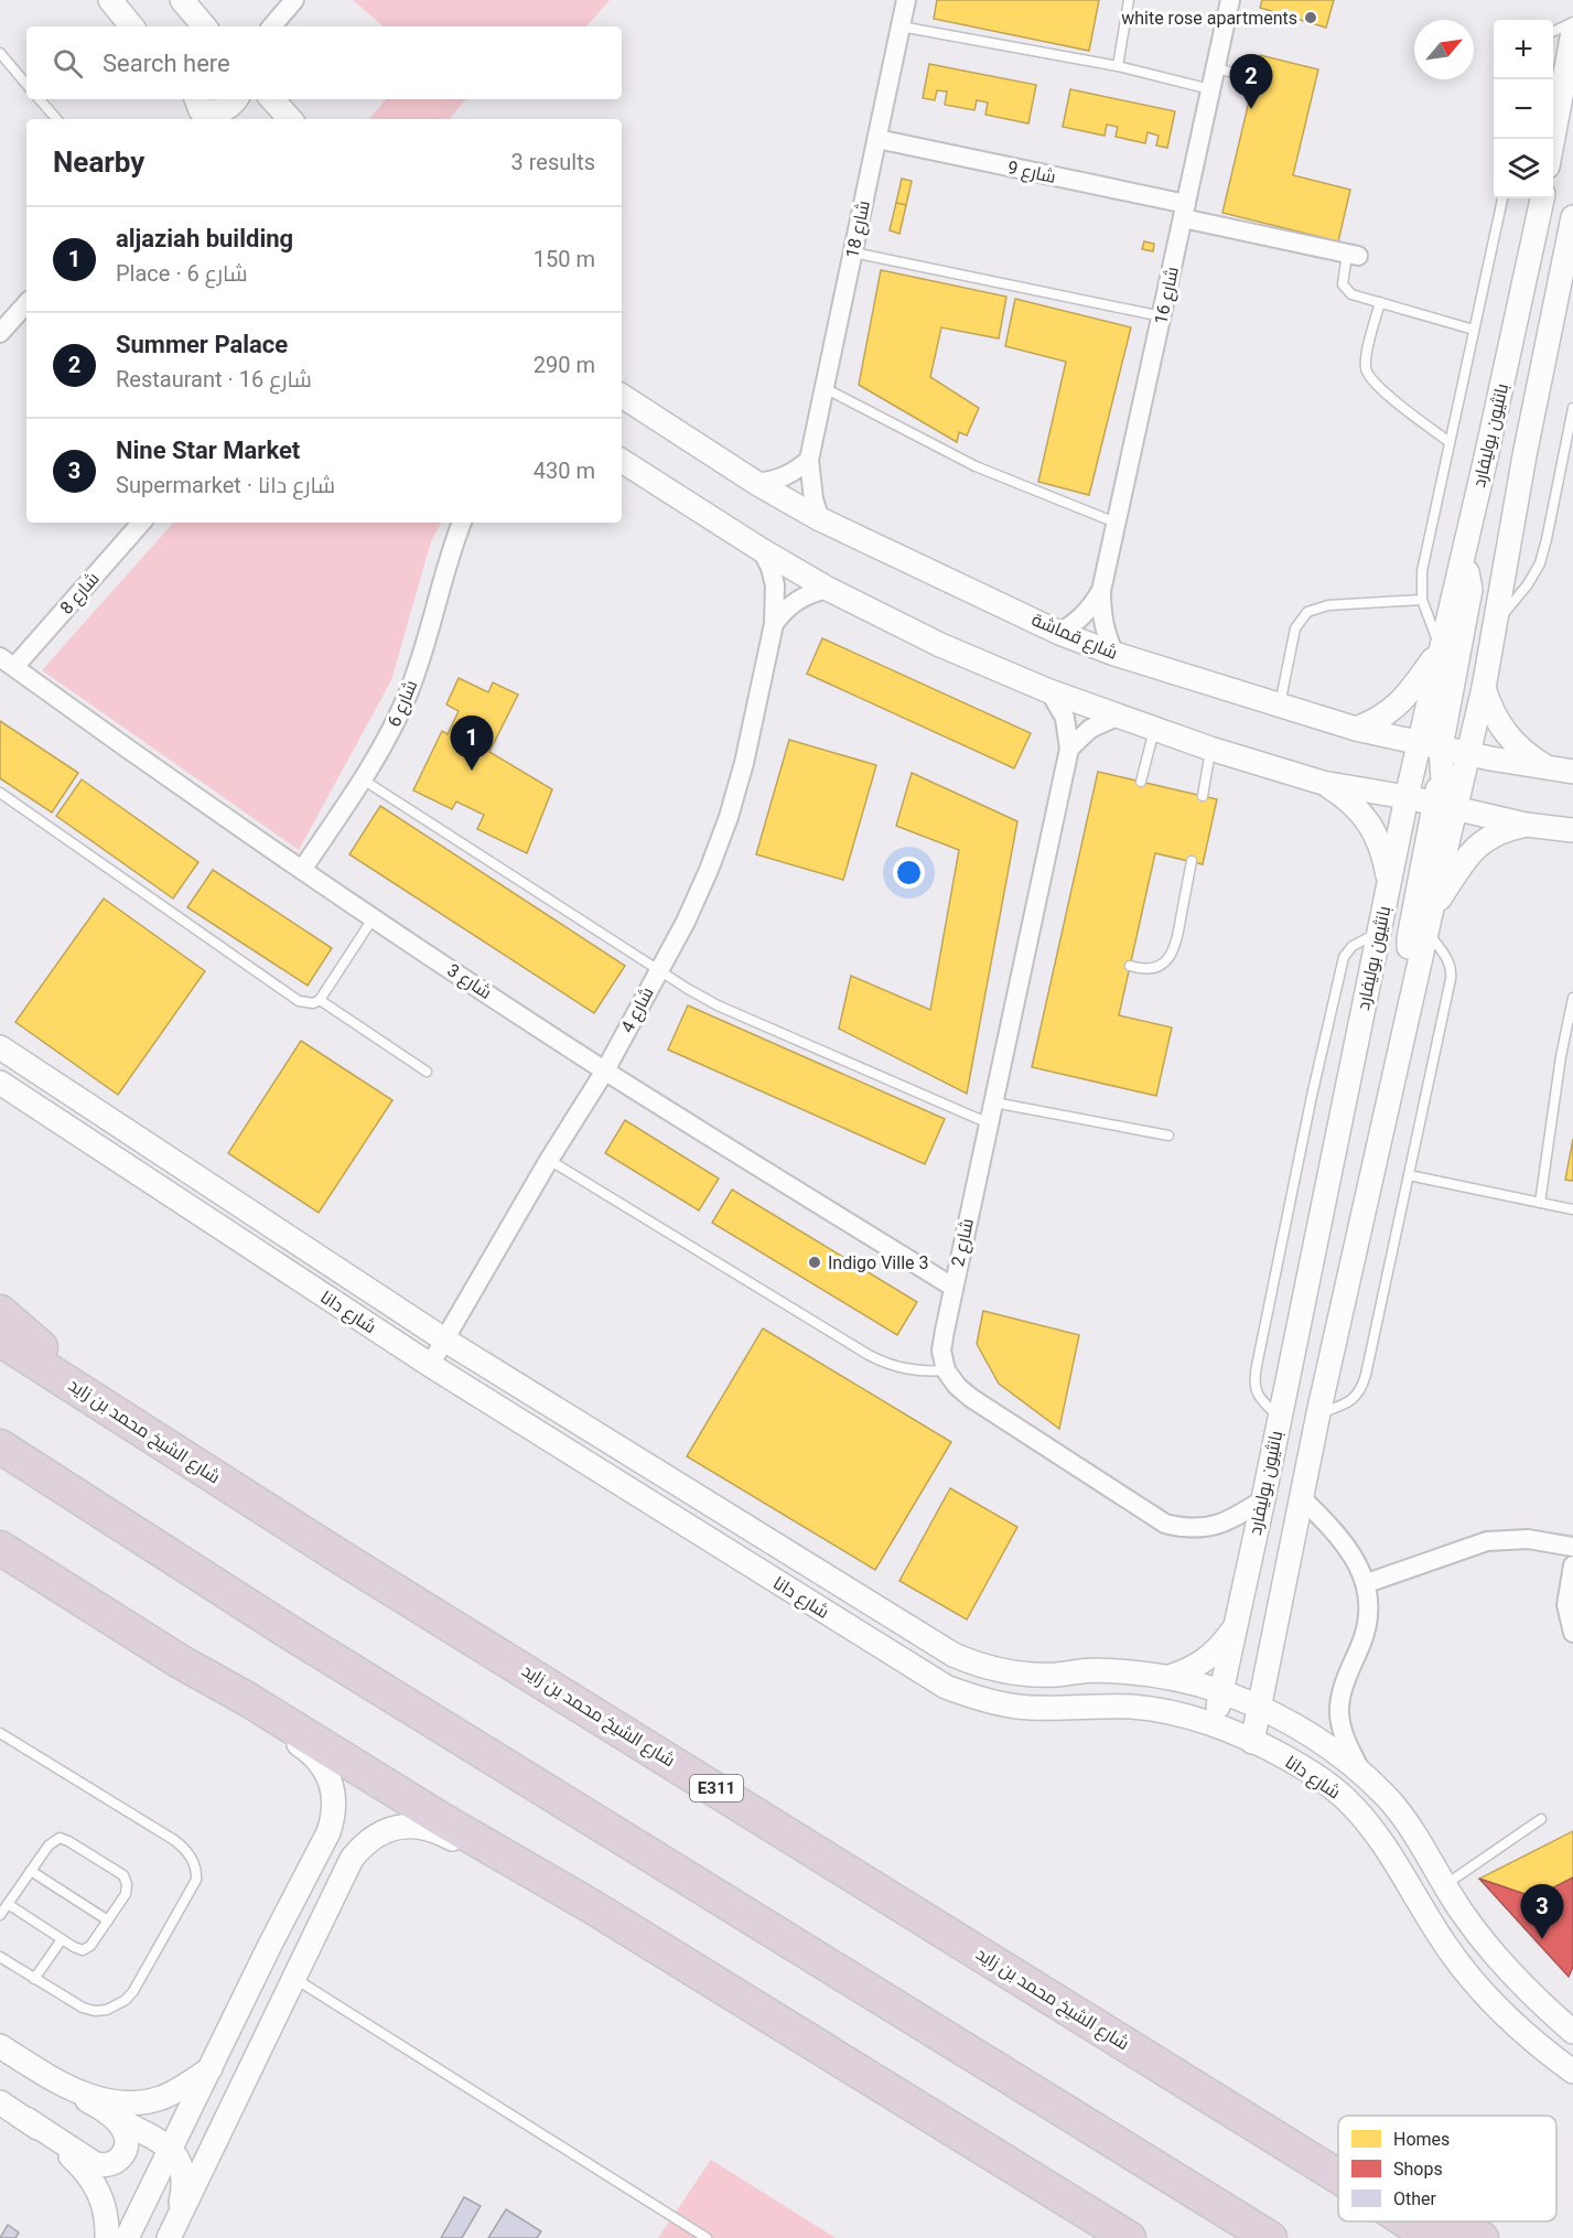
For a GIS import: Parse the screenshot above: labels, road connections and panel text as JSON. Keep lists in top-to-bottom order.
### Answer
{
  "streets": {
    "highway": ["شارع الشيخ محمد بن زايد", "E311"],
    "street": [
      "شارع 9",
      "شارع 18",
      "شارع 16",
      "بانثيون بوليفارد",
      "شارع 8",
      "شارع قماشة",
      "شارع 6",
      "شارع 3",
      "شارع 4",
      "شارع 2",
      "شارع دانا"
    ]
  },
  "crossings": [
    ["شارع 9", "شارع 18"],
    ["شارع 9", "شارع 16"],
    ["شارع 18", "شارع قماشة"],
    ["شارع 16", "شارع قماشة"],
    ["بانثيون بوليفارد", "شارع قماشة"],
    ["بانثيون بوليفارد", "شارع دانا"],
    ["شارع 8", "شارع 3"],
    ["شارع 6", "شارع 3"],
    ["شارع 3", "شارع 4"],
    ["شارع 3", "شارع 2"],
    ["شارع 4", "شارع دانا"]
  ],
  "places": ["white rose apartments", "Indigo Ville 3"],
  "legend": ["Homes", "Shops", "Other"],
  "north": "top right",
  "page": {
    "map_buttons": ["+", "−"],
    "search": "Search here",
    "pins": ["2", "1", "3"],
    "heading": ["Nearby", "3 results"],
    "list": [
      {
        "mark": "1",
        "name": "aljaziah building",
        "note": "Place · شارع 6",
        "value": "150 m"
      },
      {
        "mark": "2",
        "name": "Summer Palace",
        "note": "Restaurant · شارع 16",
        "value": "290 m"
      },
      {
        "mark": "3",
        "name": "Nine Star Market",
        "note": "Supermarket · شارع دانا",
        "value": "430 m"
      }
    ]
  }
}
